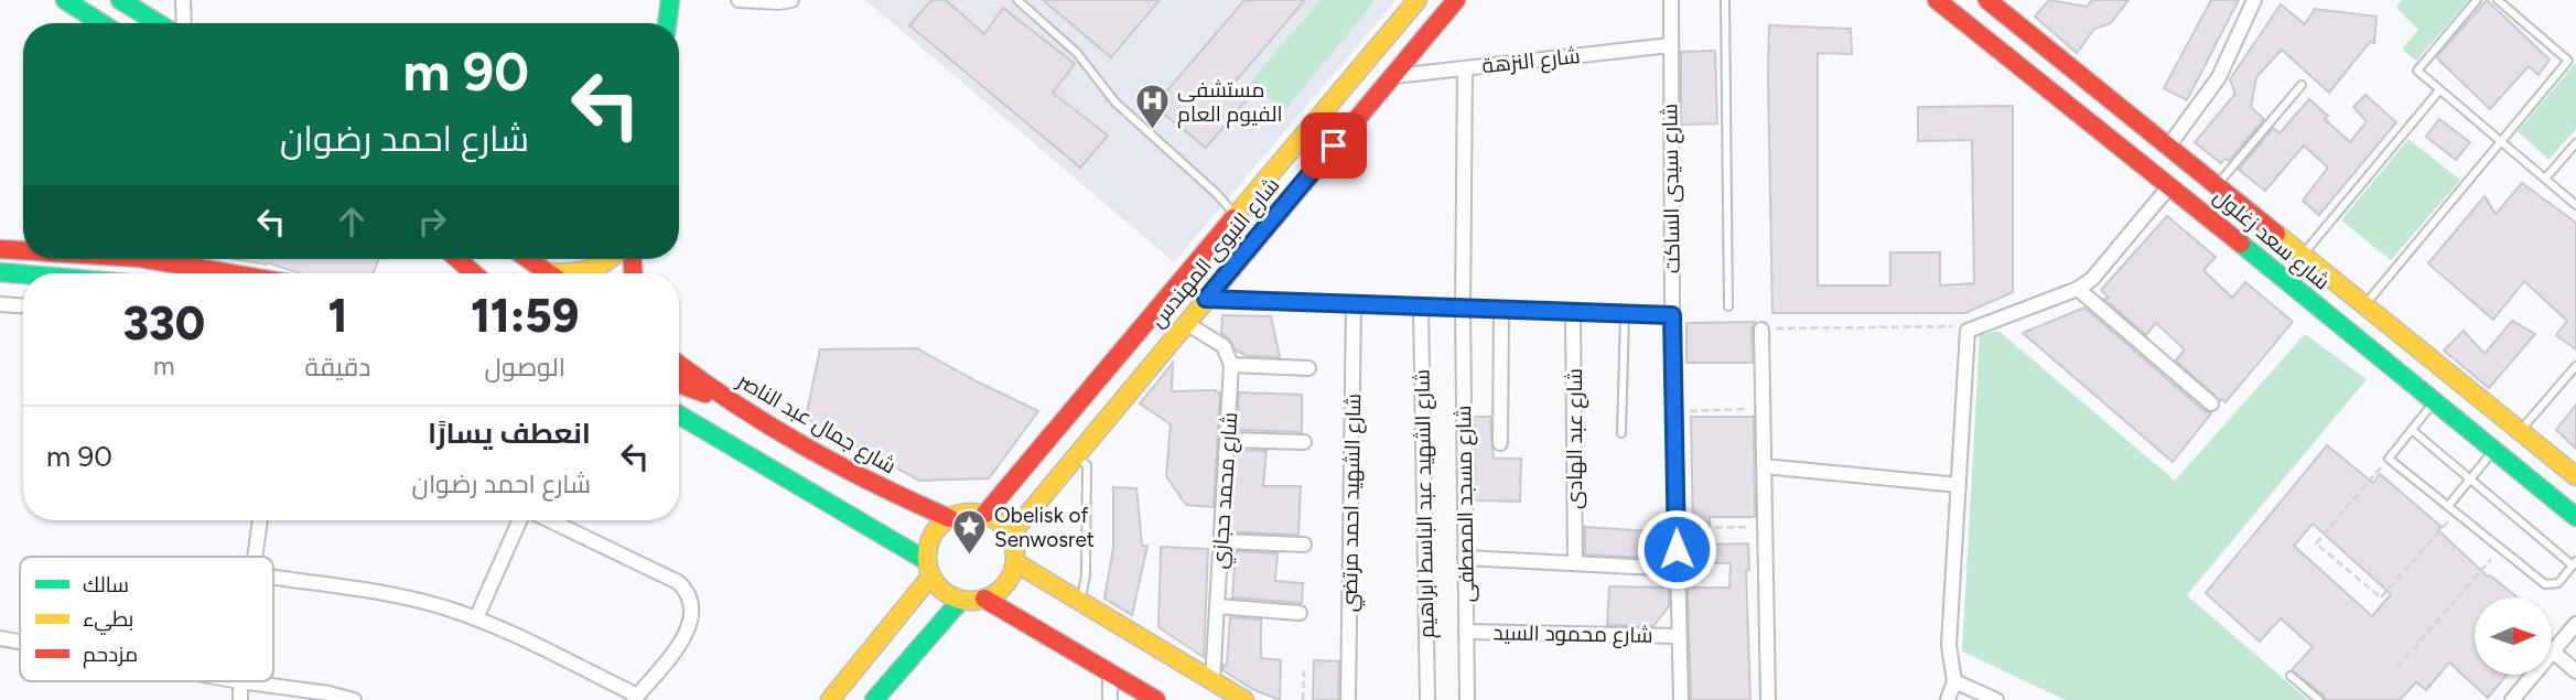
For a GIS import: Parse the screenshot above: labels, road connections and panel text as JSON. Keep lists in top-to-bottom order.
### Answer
{
  "streets": {
    "main road": ["شارع سعد زغلول", "شارع النبوى المهندس", "شارع جمال عبد الناصر"],
    "street": [
      "شارع النزهة",
      "شارع سيدى الساكت",
      "شارع عبد الهادى",
      "شارع محمد حجازي",
      "شارع الشهيد احمد مرتضي",
      "شارع الشهيد عبد الباسط ابراهيم",
      "شارع مسجد المصطفى",
      "شارع محمود السيد"
    ]
  },
  "crossings": [
    ["شارع النزهة", "شارع سيدى الساكت"],
    ["شارع النزهة", "شارع النبوى المهندس"],
    ["شارع النزهة", "شارع مسجد المصطفى"],
    ["شارع سيدى الساكت", "شارع محمود السيد"],
    ["شارع النبوى المهندس", "شارع جمال عبد الناصر"],
    ["شارع مسجد المصطفى", "شارع محمود السيد"]
  ],
  "places": {
    "hospital": ["مستشفى الفيوم العام"],
    "place": ["Obelisk of Senwosret"]
  },
  "legend": ["سالك", "بطيء", "مزدحم"],
  "north": "right",
  "page": {
    "turn": ["90 m", "شارع احمد رضوان"],
    "eta": [
      "11:59",
      "الوصول",
      "1",
      "دقيقة",
      "330",
      "m"
    ],
    "list": [
      {
        "name": "انعطف يسارًا",
        "note": "شارع احمد رضوان",
        "value": "90 m"
      }
    ]
  }
}
